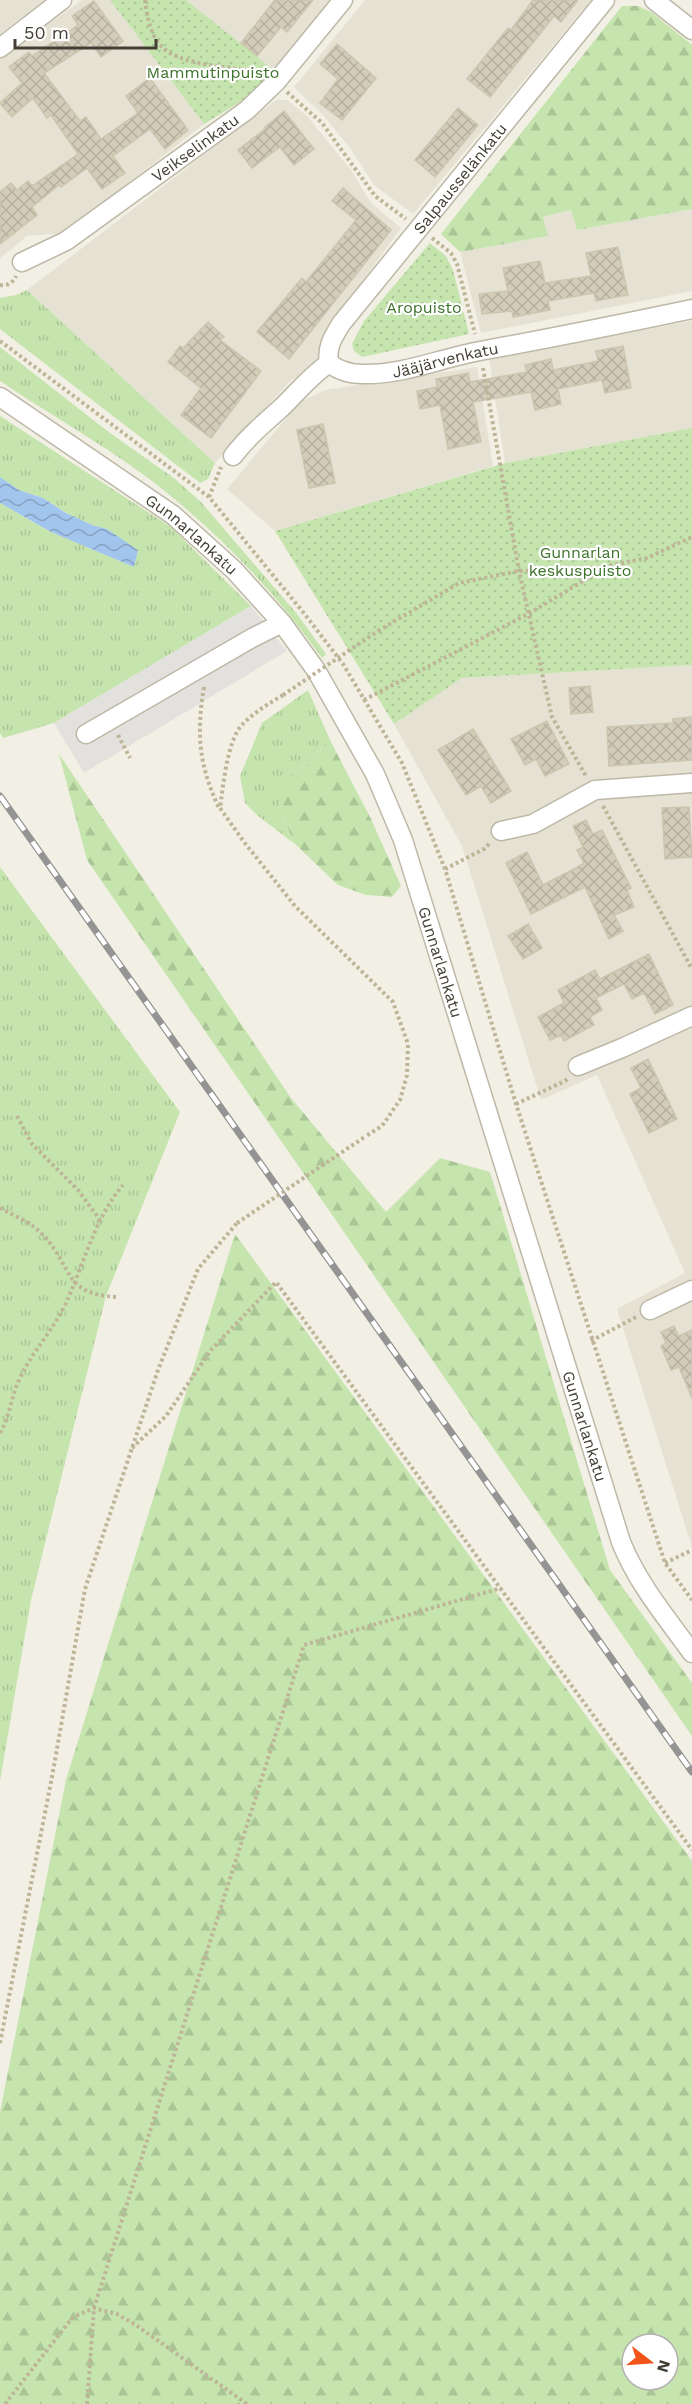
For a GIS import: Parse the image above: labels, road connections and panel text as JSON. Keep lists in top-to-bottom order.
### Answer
{
  "streets": {
    "street": [
      "Veikselinkatu",
      "Salpausselänkatu",
      "Jääjärvenkatu",
      "Gunnarlankatu"
    ]
  },
  "crossings": [
    ["Salpausselänkatu", "Jääjärvenkatu"]
  ],
  "parks": ["Mammutinpuisto", "Aropuisto", "Gunnarlan keskuspuisto"],
  "scale_bar": "50 m",
  "north": "right"
}
